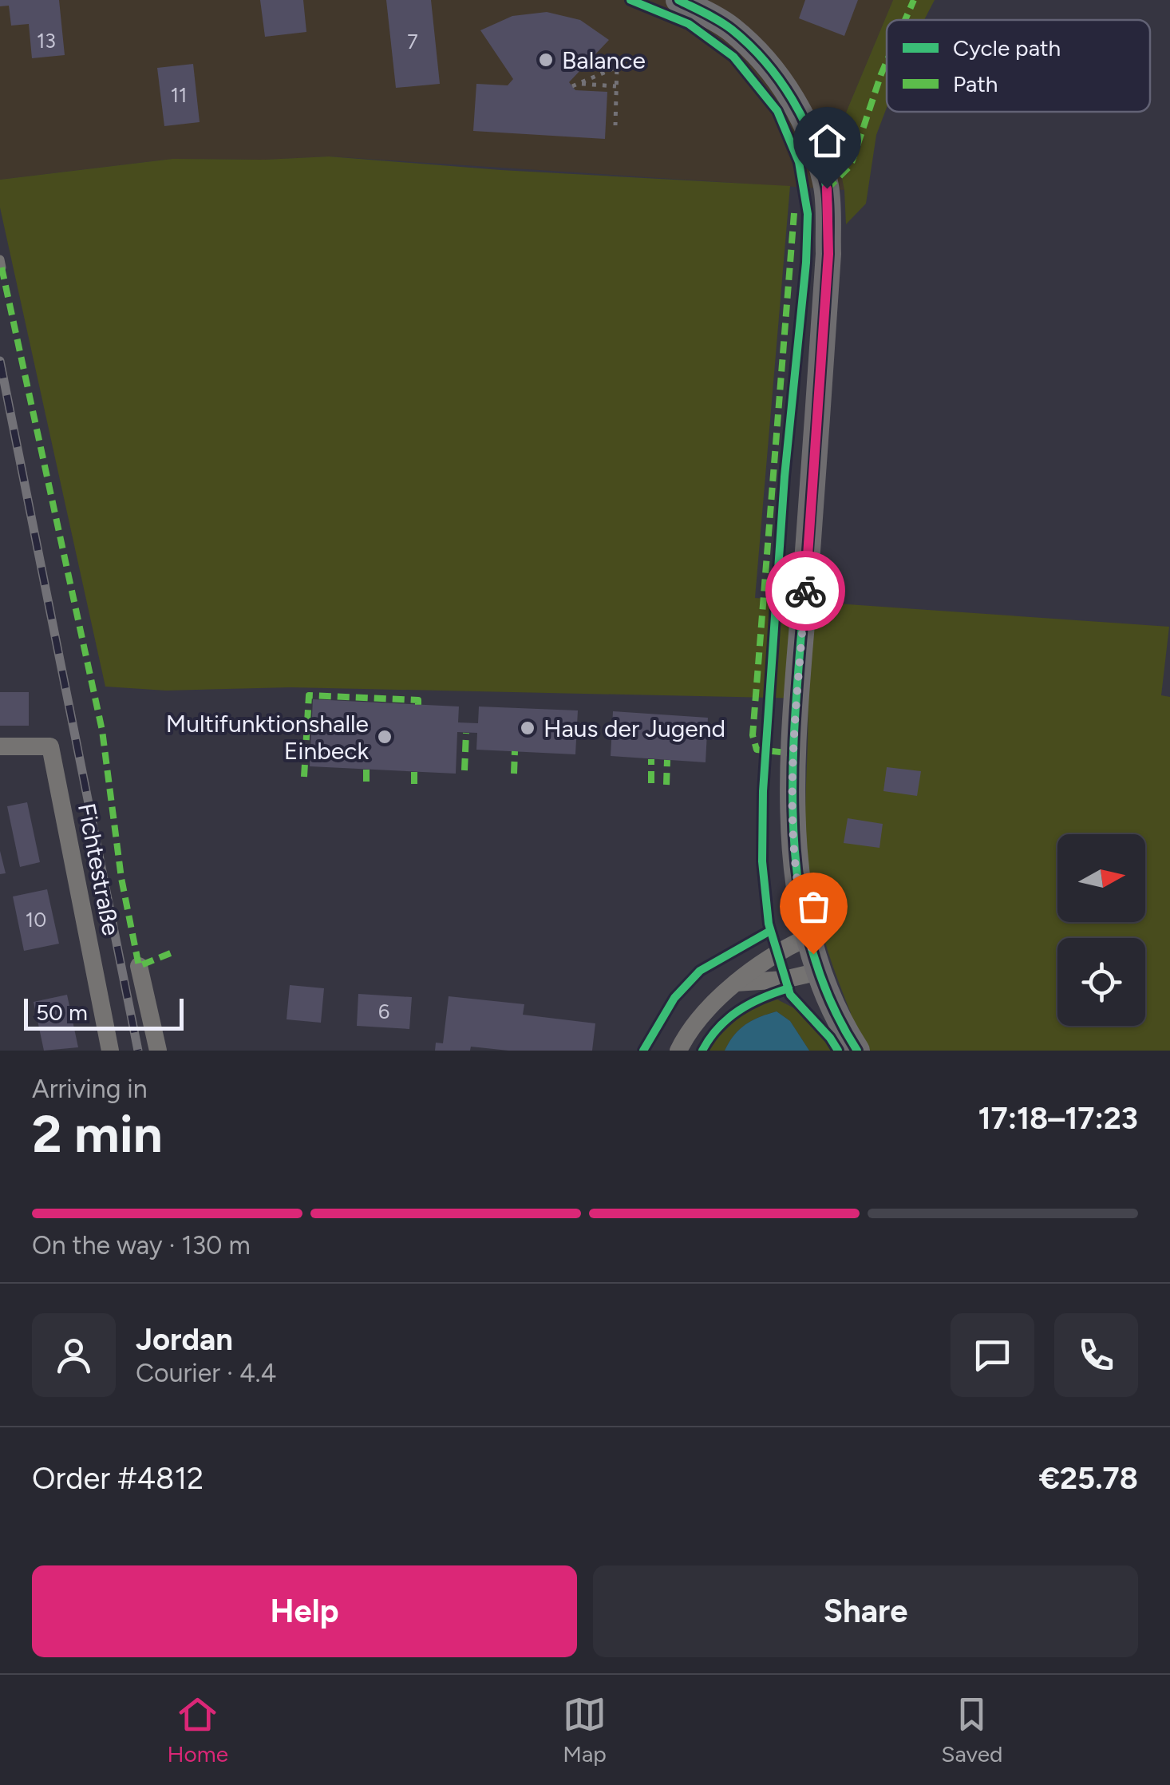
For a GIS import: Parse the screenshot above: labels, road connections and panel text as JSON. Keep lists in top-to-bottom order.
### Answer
{
  "streets": {
    "street": ["Fichtestraße"]
  },
  "places": ["Balance", "Haus der Jugend", "Multifunktionshalle Einbeck"],
  "house_numbers": [
    "13",
    "7",
    "11",
    "10",
    "6"
  ],
  "legend": ["Cycle path", "Path"],
  "scale_bar": "50 m",
  "north": "right",
  "page": {
    "scale": "50 m",
    "heading": ["2 min", "Arriving in", "17:18–17:23"],
    "panel": [
      "Jordan",
      "Courier · 4.4",
      "Order #4812",
      "€25.78"
    ],
    "bar": "On the way · 130 m",
    "buttons": ["Help", "Share"],
    "tabs": ["Home", "Map", "Saved"]
  }
}
